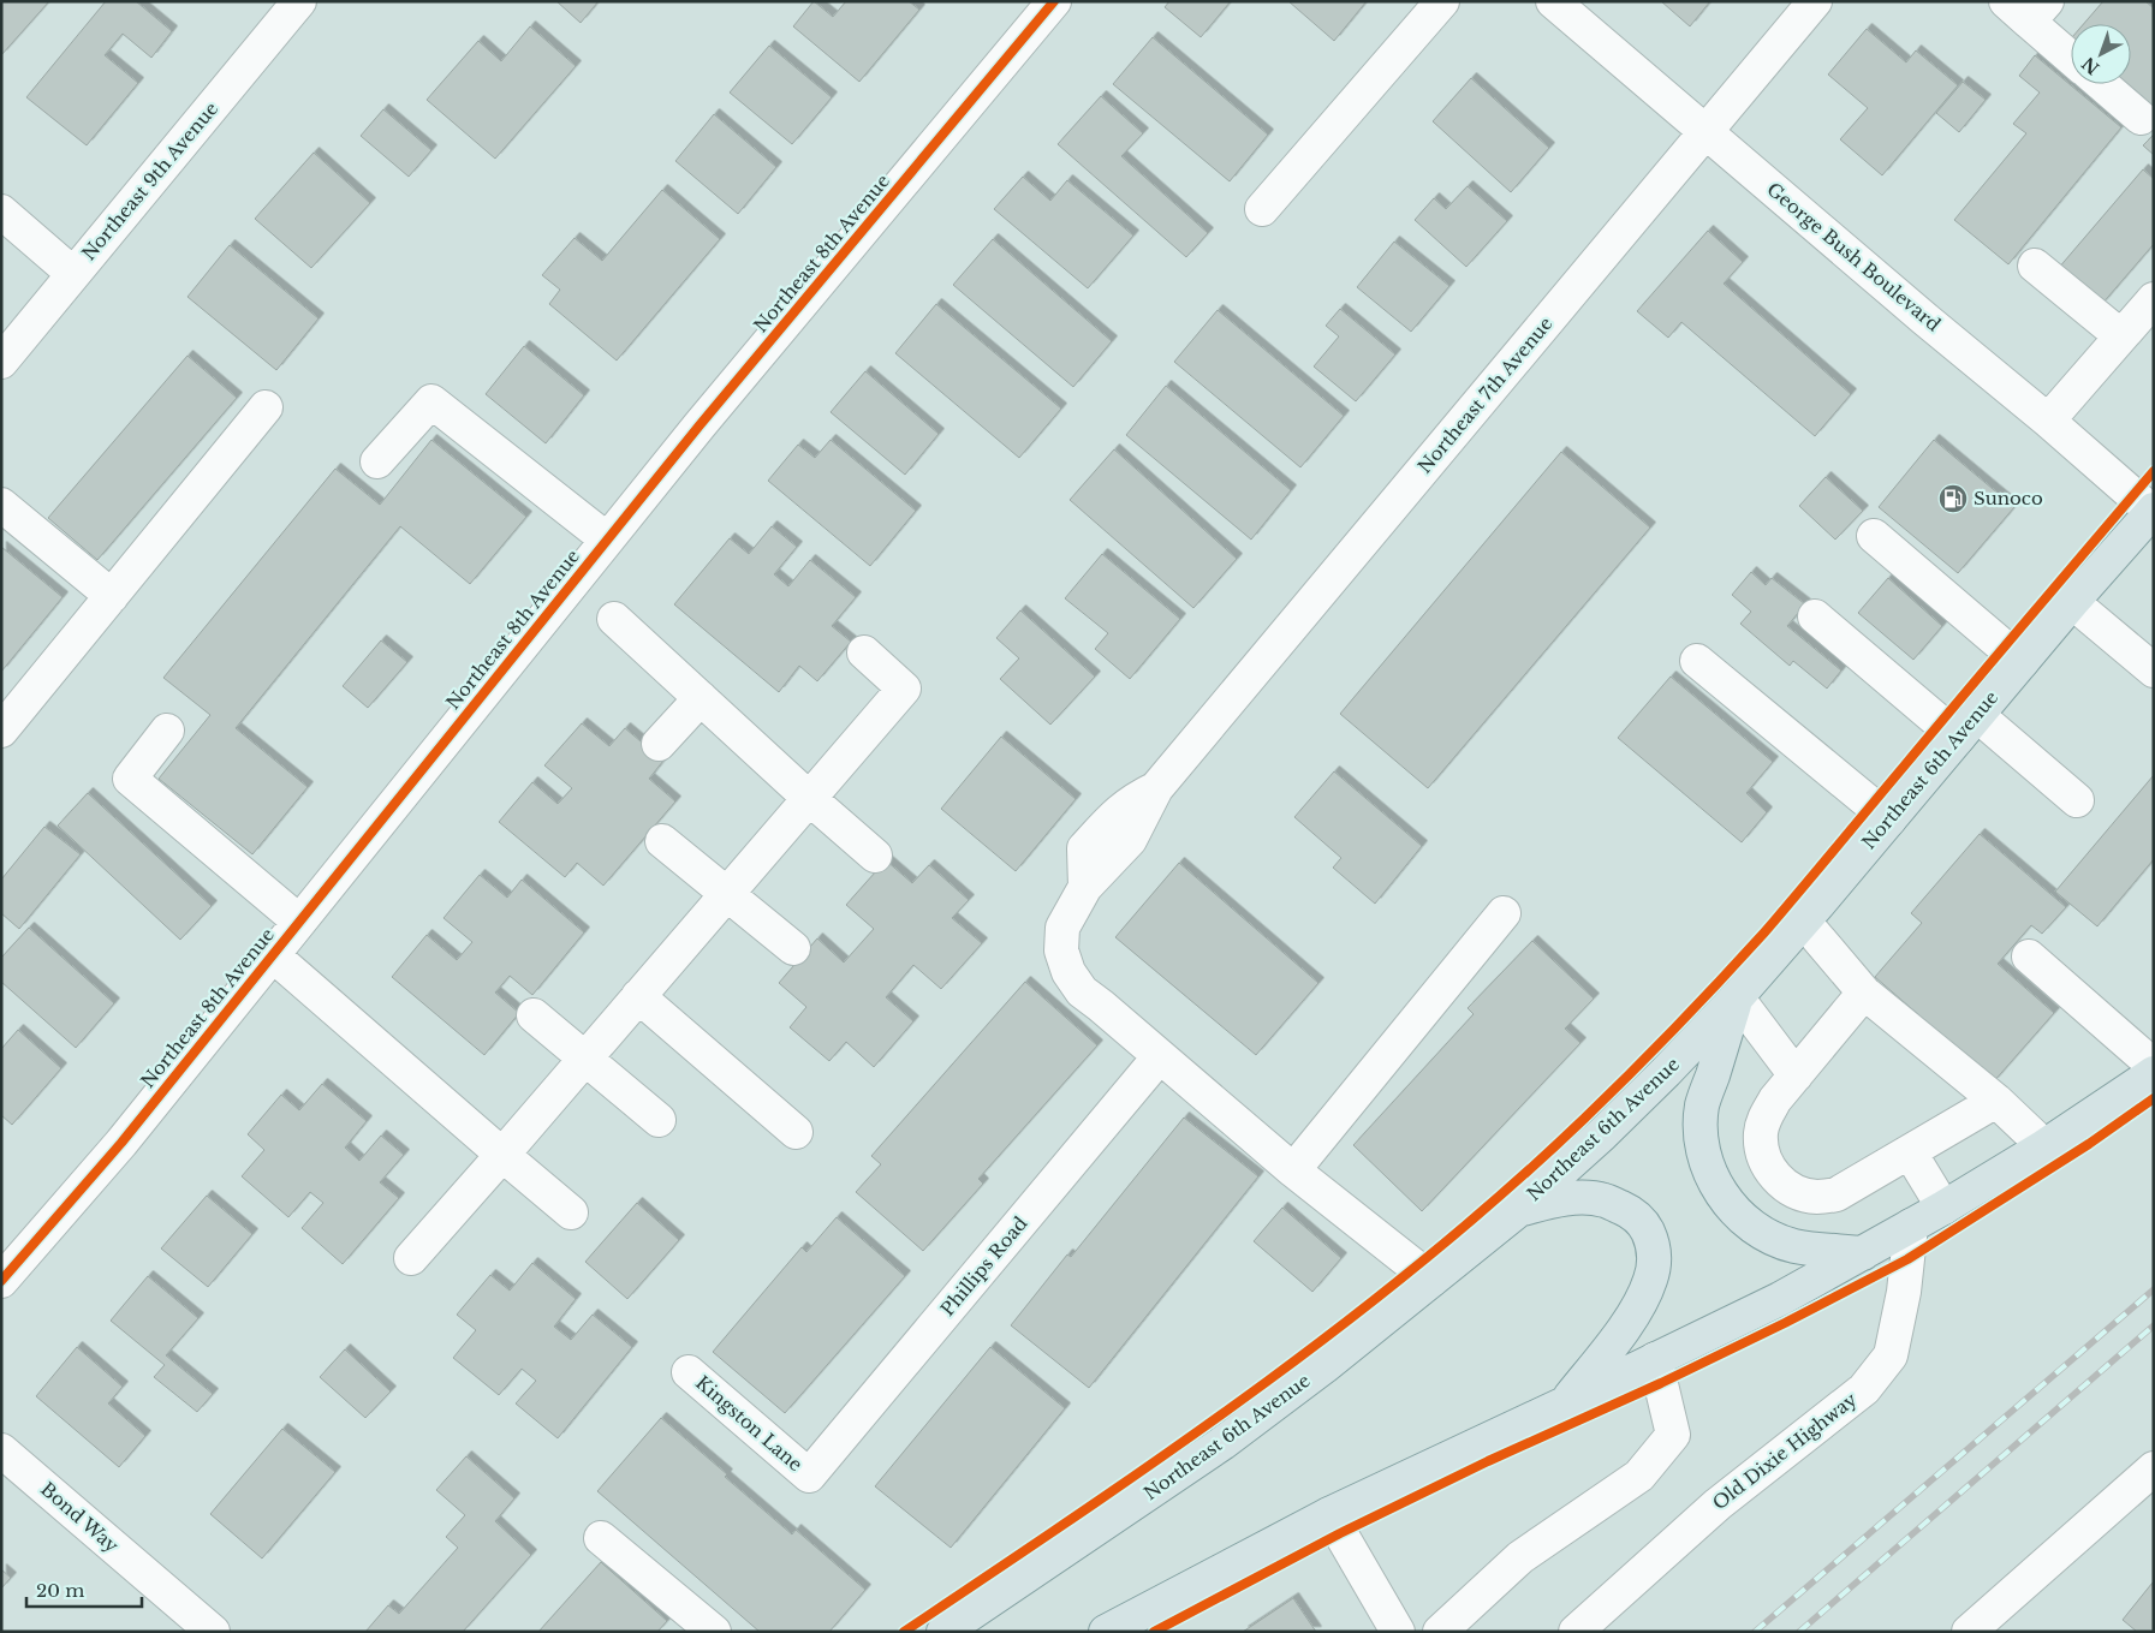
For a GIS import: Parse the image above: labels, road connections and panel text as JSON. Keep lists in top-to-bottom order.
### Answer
{
  "streets": {
    "main road": ["Northeast 6th Avenue"],
    "street": [
      "Northeast 9th Avenue",
      "Northeast 8th Avenue",
      "George Bush Boulevard",
      "Northeast 7th Avenue",
      "Phillips Road",
      "Kingston Lane",
      "Old Dixie Highway",
      "Bond Way"
    ]
  },
  "crossings": [
    ["George Bush Boulevard", "Northeast 7th Avenue"],
    ["George Bush Boulevard", "Northeast 6th Avenue"],
    ["Northeast 7th Avenue", "Phillips Road"],
    ["Phillips Road", "Kingston Lane"]
  ],
  "places": {
    "fuel station": ["Sunoco"]
  },
  "scale_bar": "20 m",
  "north": "bottom left"
}
